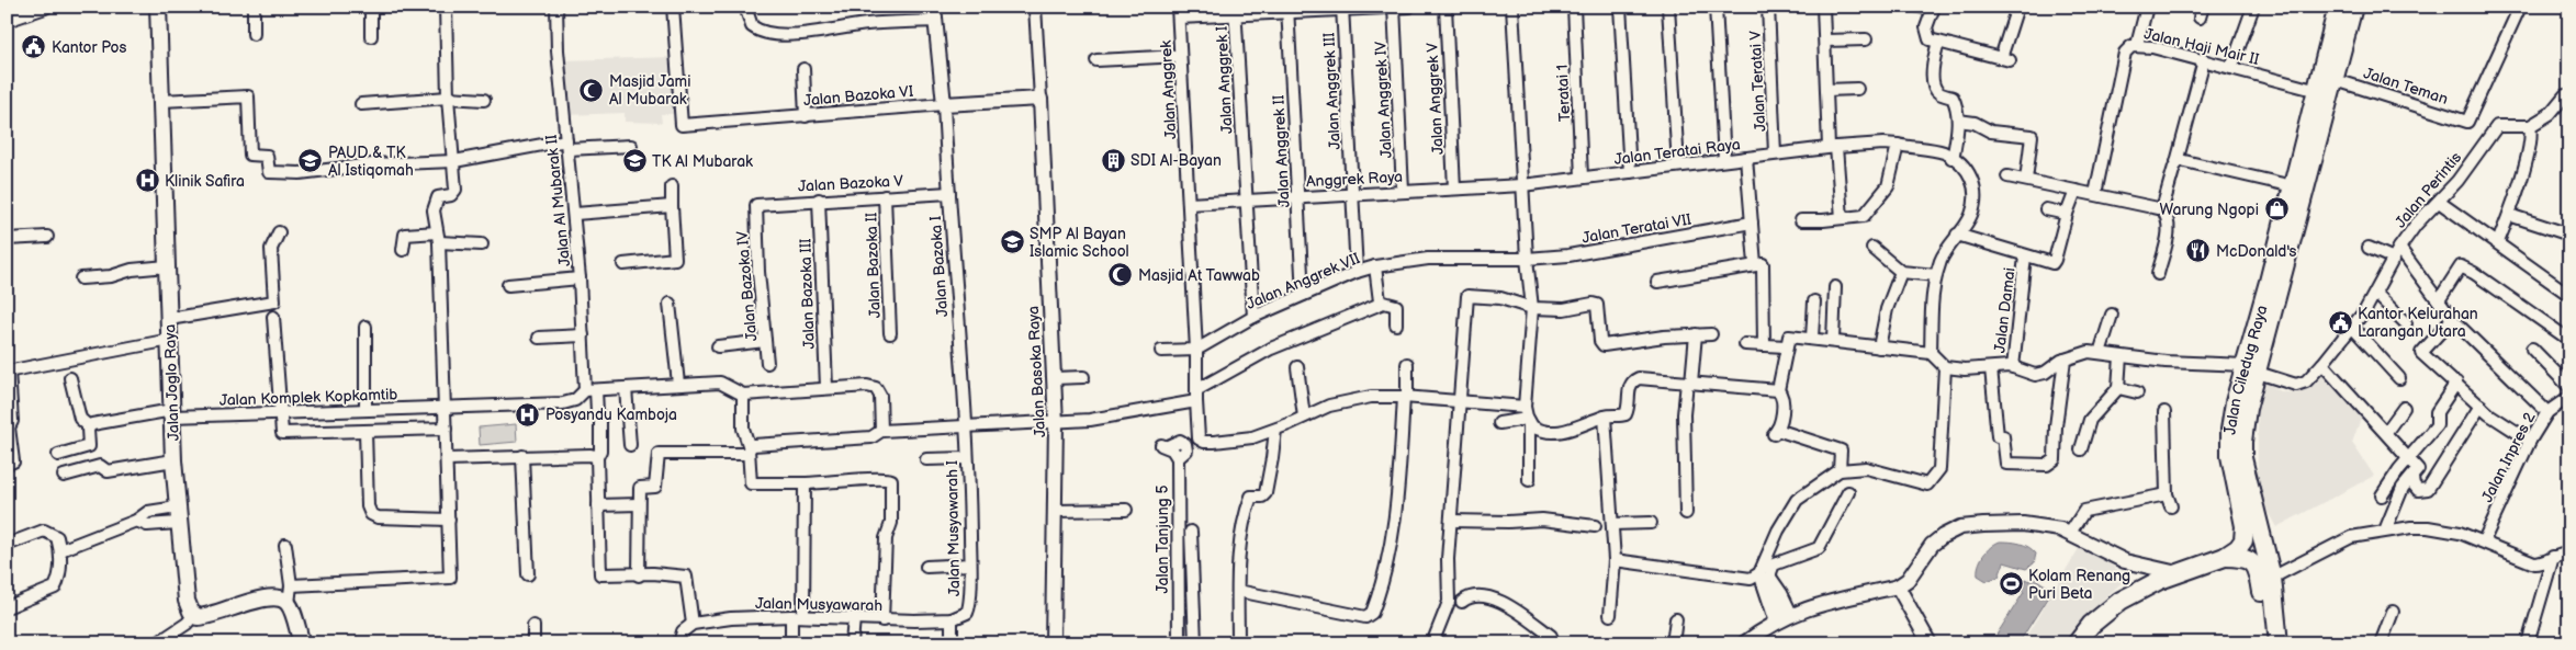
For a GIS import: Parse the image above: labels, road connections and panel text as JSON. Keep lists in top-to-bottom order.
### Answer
{
  "streets": {
    "main road": ["Jalan Ciledug Raya", "Jalan Joglo Raya"],
    "street": [
      "Jalan Haji Mair II",
      "Jalan Anggrek I",
      "Jalan Teratai V",
      "Jalan Teman",
      "Jalan Anggrek",
      "Jalan Anggrek III",
      "Teratai 1",
      "Jalan Bazoka VI",
      "Jalan Anggrek V",
      "Jalan Anggrek IV",
      "Jalan Anggrek II",
      "Jalan Teratai Raya",
      "Anggrek Raya",
      "Jalan Bazoka V",
      "Jalan Perintis",
      "Jalan Al Mubarak II",
      "Jalan Teratai VII",
      "Jalan Bazoka II",
      "Jalan Bazoka I",
      "Jalan Anggrek VII",
      "Jalan Bazoka IV",
      "Jalan Bazoka III",
      "Jalan Damai",
      "Jalan Basoka Raya",
      "Jalan Komplek Kopkamtib",
      "Jalan Inpres 2",
      "Jalan Musyawarah I",
      "Jalan Tanjung 5",
      "Jalan Musyawarah"
    ]
  },
  "crossings": [
    ["Jalan Haji Mair II", "Jalan Ciledug Raya"],
    ["Jalan Anggrek I", "Anggrek Raya"],
    ["Jalan Anggrek I", "Jalan Anggrek VII"],
    ["Jalan Teratai V", "Jalan Teratai Raya"],
    ["Jalan Teman", "Jalan Ciledug Raya"],
    ["Jalan Anggrek", "Anggrek Raya"],
    ["Jalan Anggrek", "Jalan Anggrek VII"],
    ["Jalan Anggrek III", "Anggrek Raya"],
    ["Jalan Anggrek III", "Jalan Anggrek VII"],
    ["Teratai 1", "Jalan Teratai Raya"],
    ["Jalan Bazoka VI", "Jalan Bazoka I"],
    ["Jalan Bazoka VI", "Jalan Basoka Raya"],
    ["Jalan Anggrek V", "Anggrek Raya"],
    ["Jalan Anggrek IV", "Anggrek Raya"],
    ["Jalan Anggrek II", "Anggrek Raya"],
    ["Jalan Anggrek II", "Jalan Anggrek VII"],
    ["Jalan Teratai Raya", "Anggrek Raya"],
    ["Jalan Bazoka V", "Jalan Bazoka II"],
    ["Jalan Bazoka V", "Jalan Bazoka I"],
    ["Jalan Bazoka V", "Jalan Bazoka IV"],
    ["Jalan Bazoka V", "Jalan Bazoka III"],
    ["Jalan Perintis", "Jalan Ciledug Raya"],
    ["Jalan Teratai VII", "Jalan Anggrek VII"],
    ["Jalan Bazoka I", "Jalan Musyawarah I"],
    ["Jalan Joglo Raya", "Jalan Komplek Kopkamtib"],
    ["Jalan Musyawarah I", "Jalan Musyawarah"]
  ],
  "places": {
    "public building": ["Kantor Pos", "Kantor Kelurahan Larangan Utara"],
    "mosque": ["Masjid Jami Al Mubarak", "Masjid At Tawwab"],
    "building": ["SDI Al-Bayan"],
    "school or university": ["PAUD & TK Al Istiqomah", "TK Al Mubarak", "SMP Al Bayan Islamic School"],
    "hospital": ["Klinik Safira", "Posyandu Kamboja"],
    "shop": ["Warung Ngopi"],
    "restaurant": ["McDonald's"],
    "sports": ["Kolam Renang Puri Beta"]
  }
}
